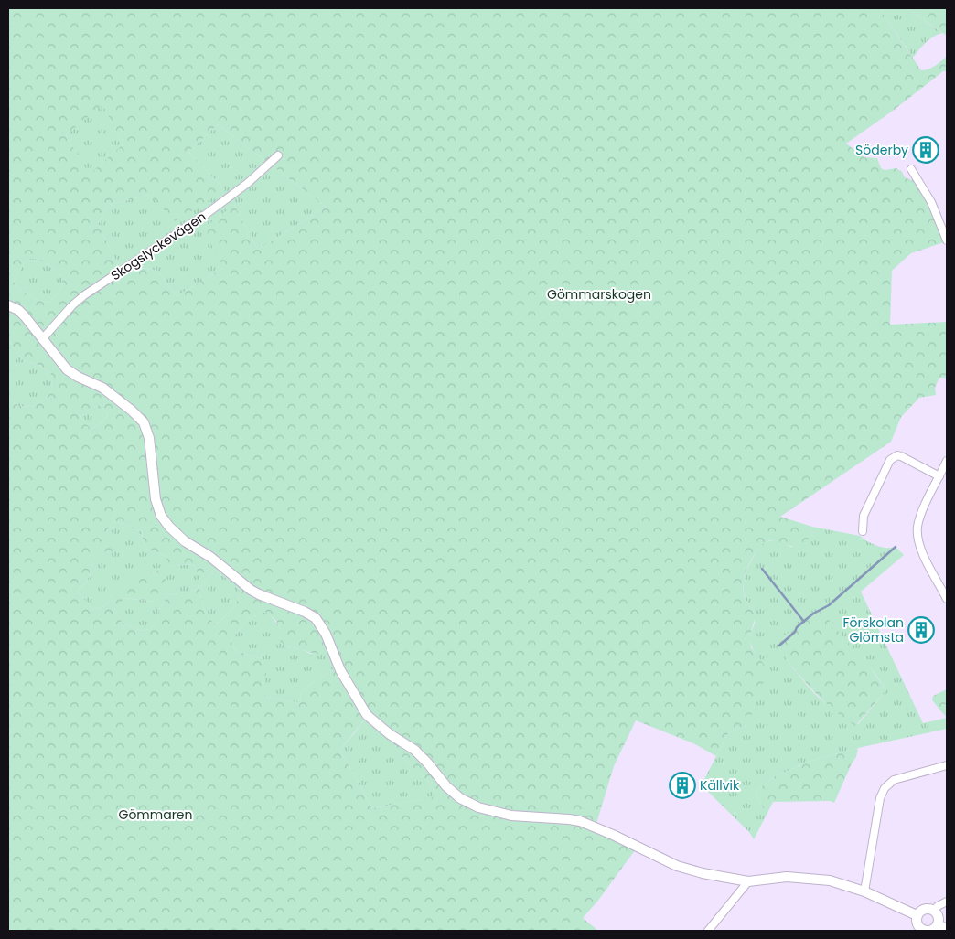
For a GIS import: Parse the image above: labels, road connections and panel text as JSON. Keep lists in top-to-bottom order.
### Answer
{
  "streets": {
    "street": ["Skogslyckevägen"]
  },
  "parks": ["Gömmarskogen", "Gömmaren"],
  "places": {
    "building": ["Söderby", "Förskolan Glömsta", "Källvik"]
  }
}
